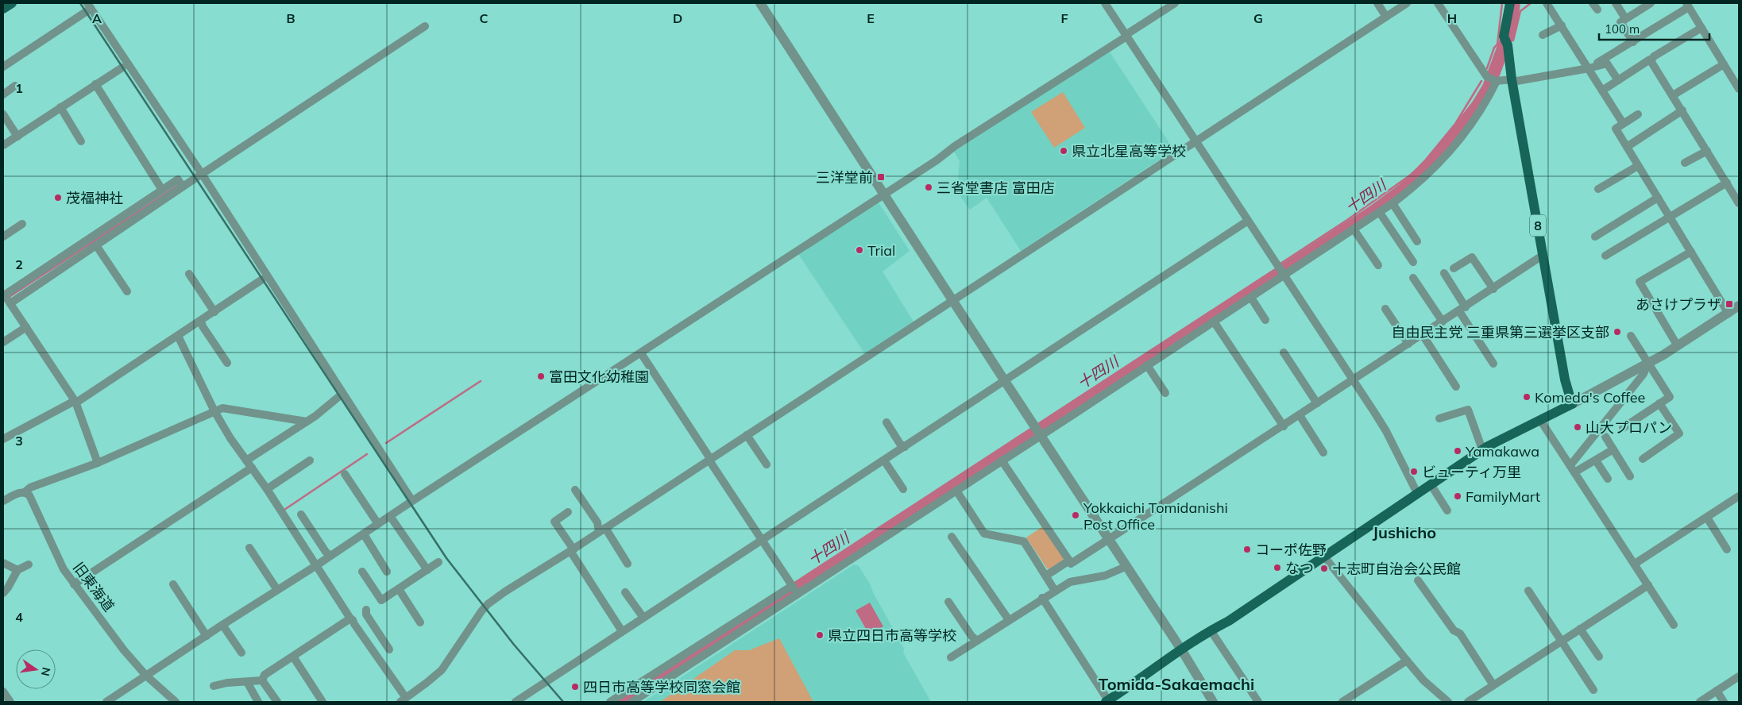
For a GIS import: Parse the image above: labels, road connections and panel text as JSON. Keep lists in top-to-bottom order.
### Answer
{
  "streets": {
    "main road": ["8"],
    "street": ["旧東海道"]
  },
  "districts": ["Jushicho", "Tomida-Sakaemachi"],
  "water": ["十四川"],
  "places": {
    "other": [
      "県立北星高等学校",
      "三省堂書店 富田店",
      "茂福神社",
      "Trial",
      "自由民主党 三重県第三選挙区支部",
      "富田文化幼稚園",
      "Komeda's Coffee",
      "山大プロパン",
      "Yamakawa",
      "ビューティ万里",
      "FamilyMart",
      "Yokkaichi Tomidanishi Post Office",
      "コーポ佐野",
      "なつ",
      "十志町自治会公民館",
      "県立四日市高等学校",
      "四日市高等学校同窓会館"
    ],
    "transit": ["三洋堂前", "あさけプラザ"]
  },
  "scale_bar": "100 m",
  "north": "right",
  "grid": {
    "columns": [
      "A",
      "B",
      "C",
      "D",
      "E",
      "F",
      "G",
      "H"
    ],
    "rows": [
      "1",
      "2",
      "3",
      "4"
    ]
  }
}
